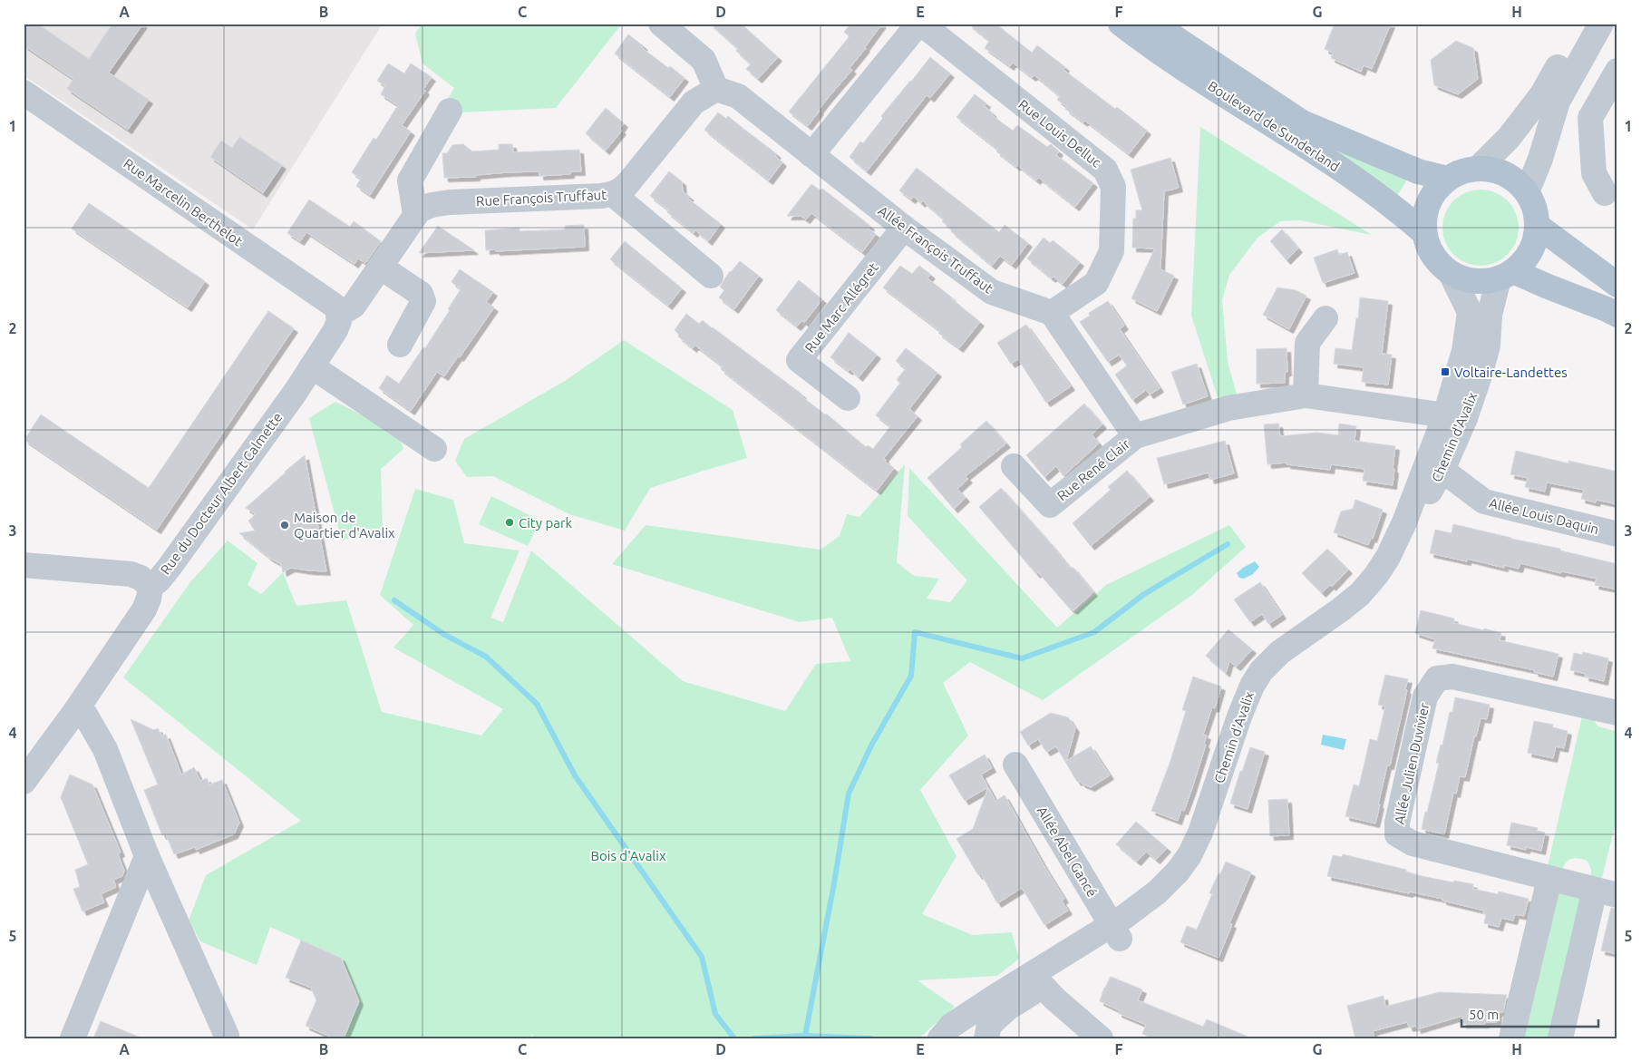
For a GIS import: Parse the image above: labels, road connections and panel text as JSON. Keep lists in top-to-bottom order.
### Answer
{
  "streets": {
    "main road": ["Boulevard de Sunderland"],
    "street": [
      "Rue Louis Delluc",
      "Rue François Truffaut",
      "Rue Marcelin Berthelot",
      "Allée François Truffaut",
      "Rue Marc Allégret",
      "Chemin d'Avalix",
      "Rue René Clair",
      "Rue du Docteur Albert Calmette",
      "Allée Louis Daquin",
      "Allée Julien Duvivier",
      "Allée Abel Gancé"
    ]
  },
  "crossings": [
    ["Boulevard de Sunderland", "Chemin d'Avalix"],
    ["Rue Louis Delluc", "Allée François Truffaut"],
    ["Rue Marcelin Berthelot", "Rue du Docteur Albert Calmette"],
    ["Allée François Truffaut", "Rue Marc Allégret"],
    ["Chemin d'Avalix", "Allée Louis Daquin"],
    ["Chemin d'Avalix", "Allée Abel Gancé"]
  ],
  "parks": ["Bois d'Avalix"],
  "places": {
    "transit": ["Voltaire-Landettes"],
    "other": ["City park", "Maison de Quartier d'Avalix"]
  },
  "scale_bar": "50 m",
  "grid": {
    "columns": [
      "A",
      "B",
      "C",
      "D",
      "E",
      "F",
      "G",
      "H"
    ],
    "rows": [
      "1",
      "2",
      "3",
      "4",
      "5"
    ]
  }
}
